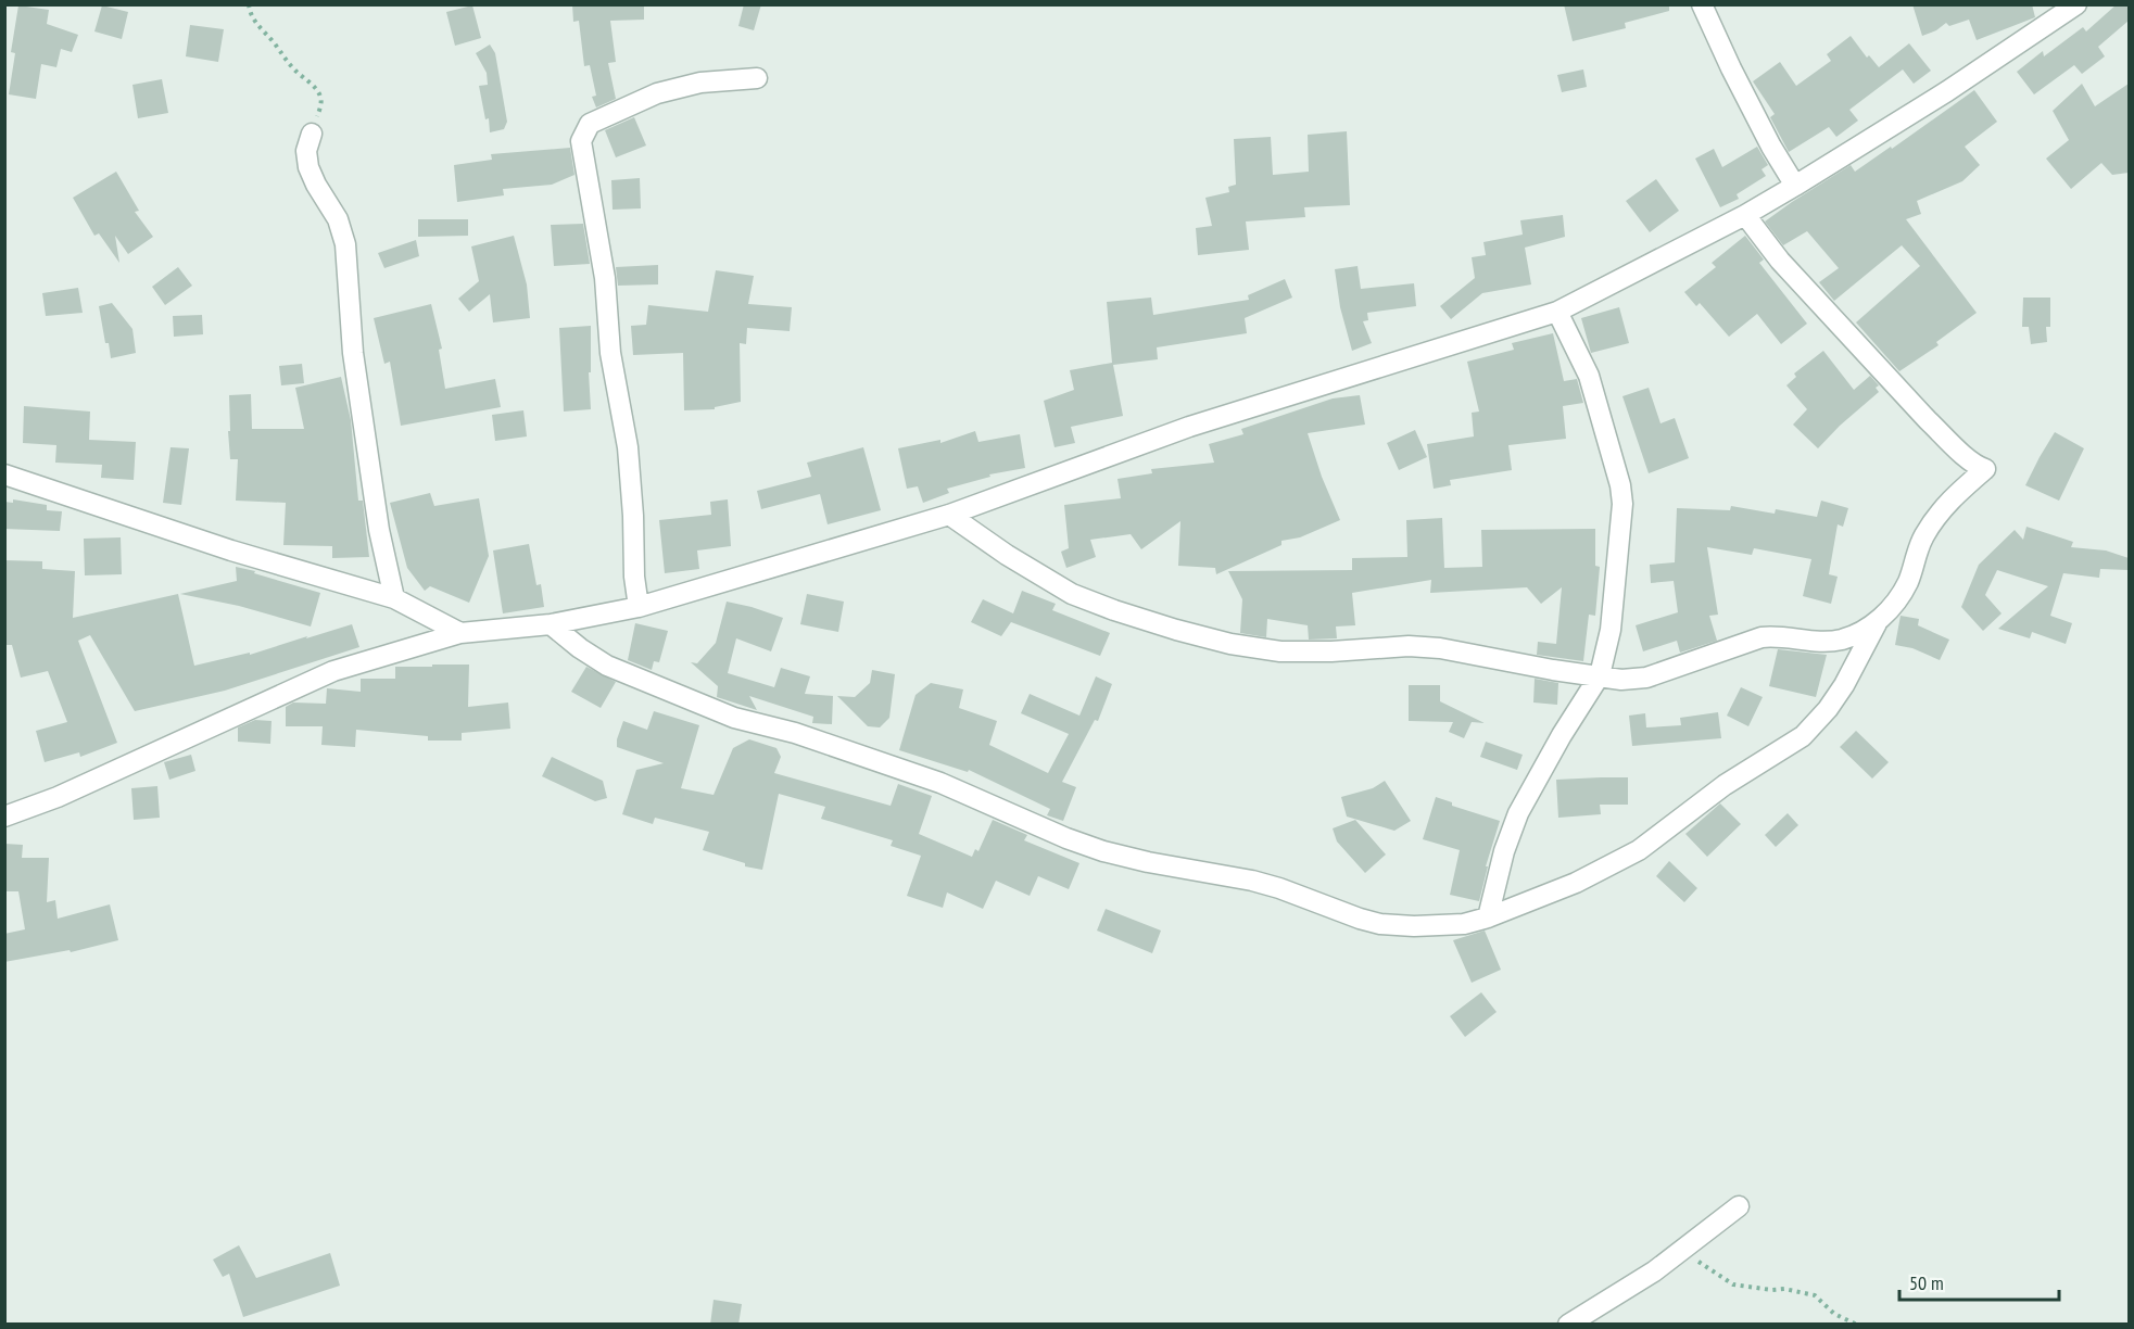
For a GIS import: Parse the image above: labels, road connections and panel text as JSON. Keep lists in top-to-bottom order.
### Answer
{
  "scale_bar": "50 m"
}
